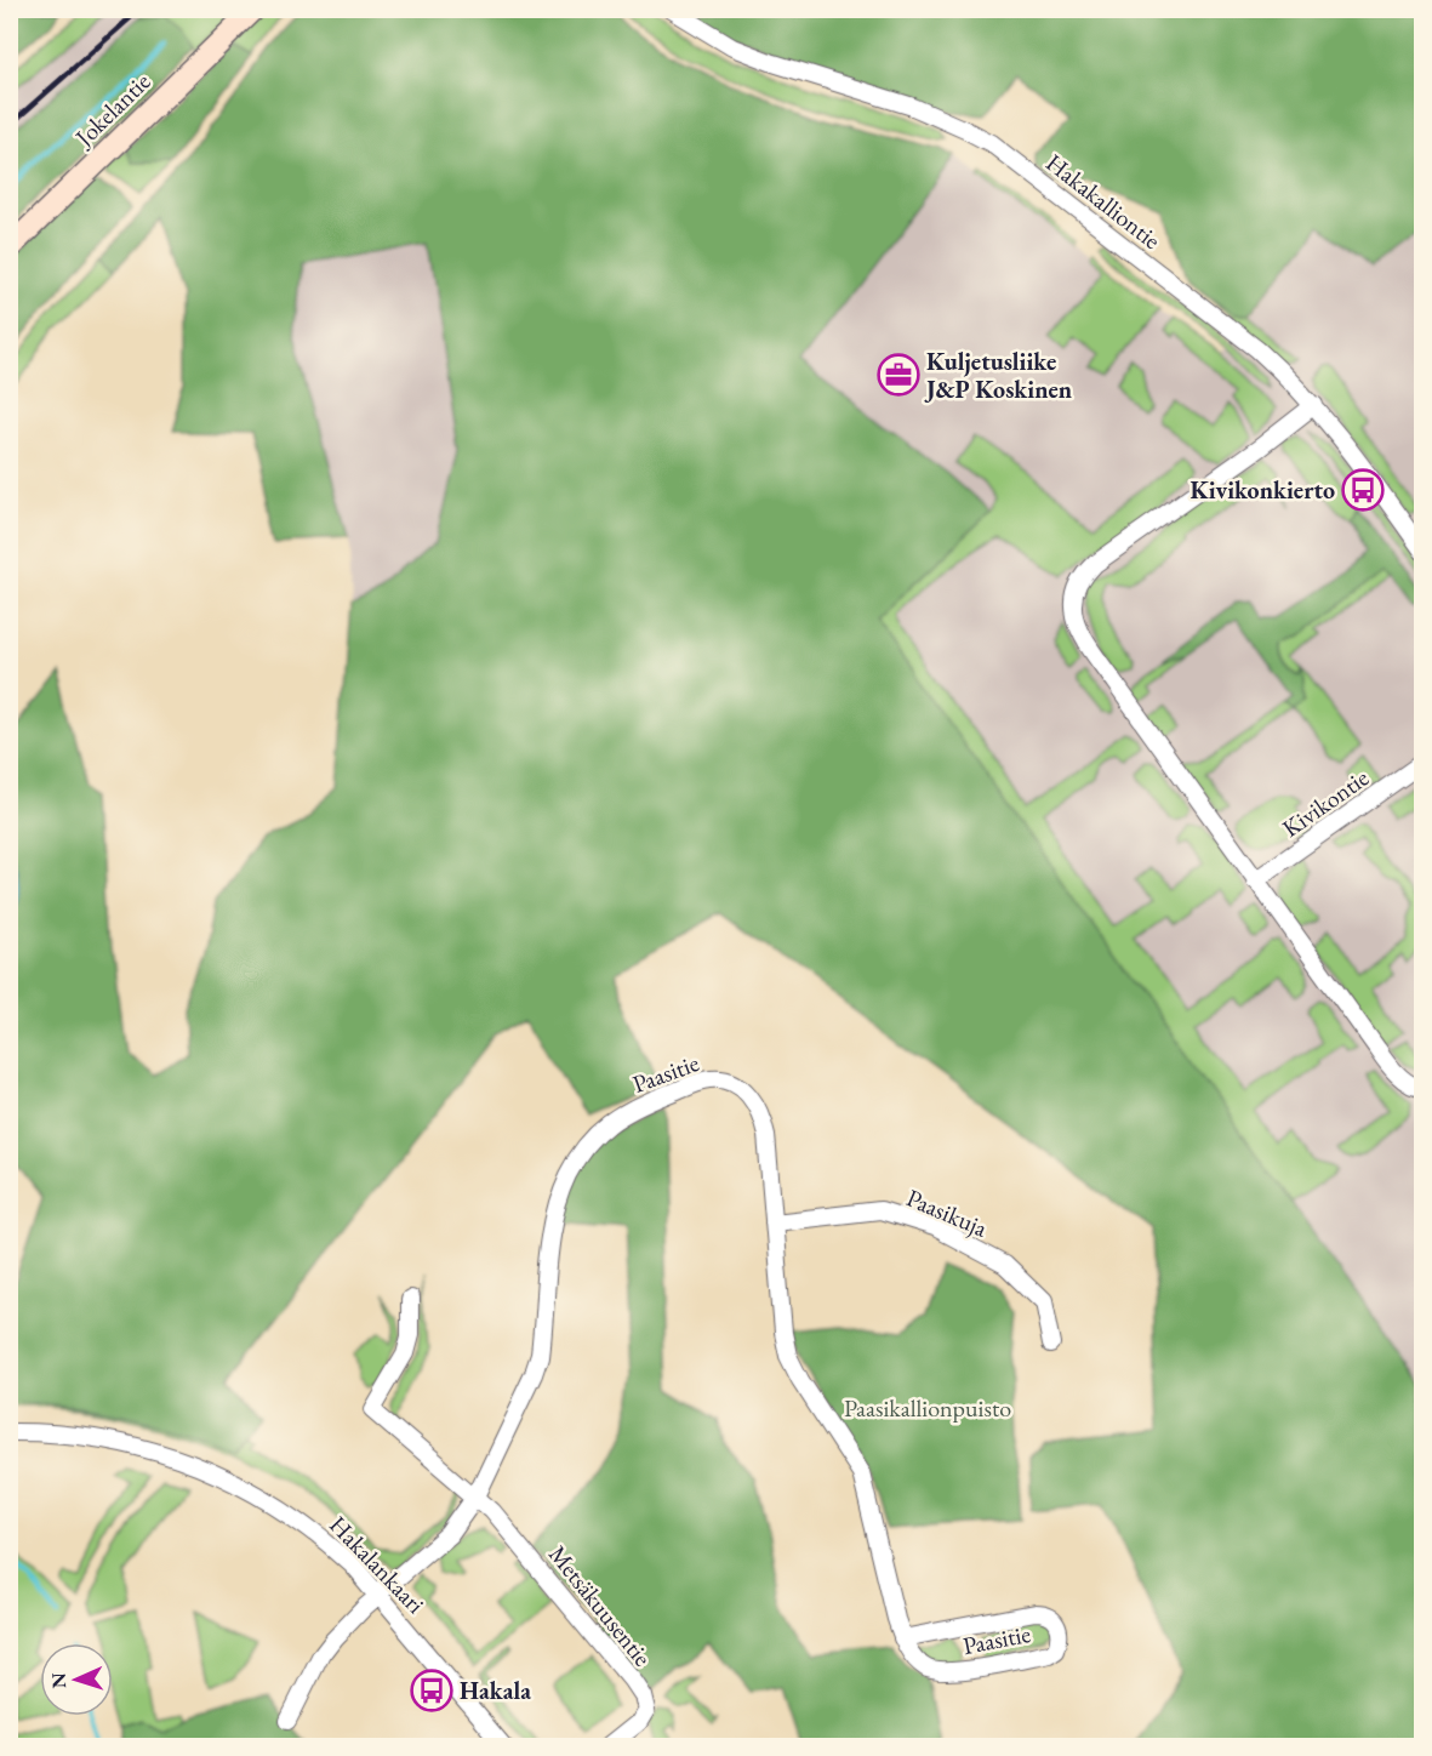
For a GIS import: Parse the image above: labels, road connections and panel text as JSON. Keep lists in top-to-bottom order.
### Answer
{
  "streets": {
    "main road": ["Jokelantie"],
    "street": [
      "Hakakalliontie",
      "Kivikontie",
      "Paasitie",
      "Paasikuja",
      "Hakalankaari",
      "Metsäkuusentie"
    ]
  },
  "crossings": [
    ["Paasitie", "Paasikuja"],
    ["Paasitie", "Hakalankaari"],
    ["Paasitie", "Metsäkuusentie"]
  ],
  "parks": ["Paasikallionpuisto"],
  "places": {
    "office": ["Kuljetusliike J&P Koskinen"],
    "bus stop": ["Kivikonkierto", "Hakala"]
  },
  "north": "left"
}
